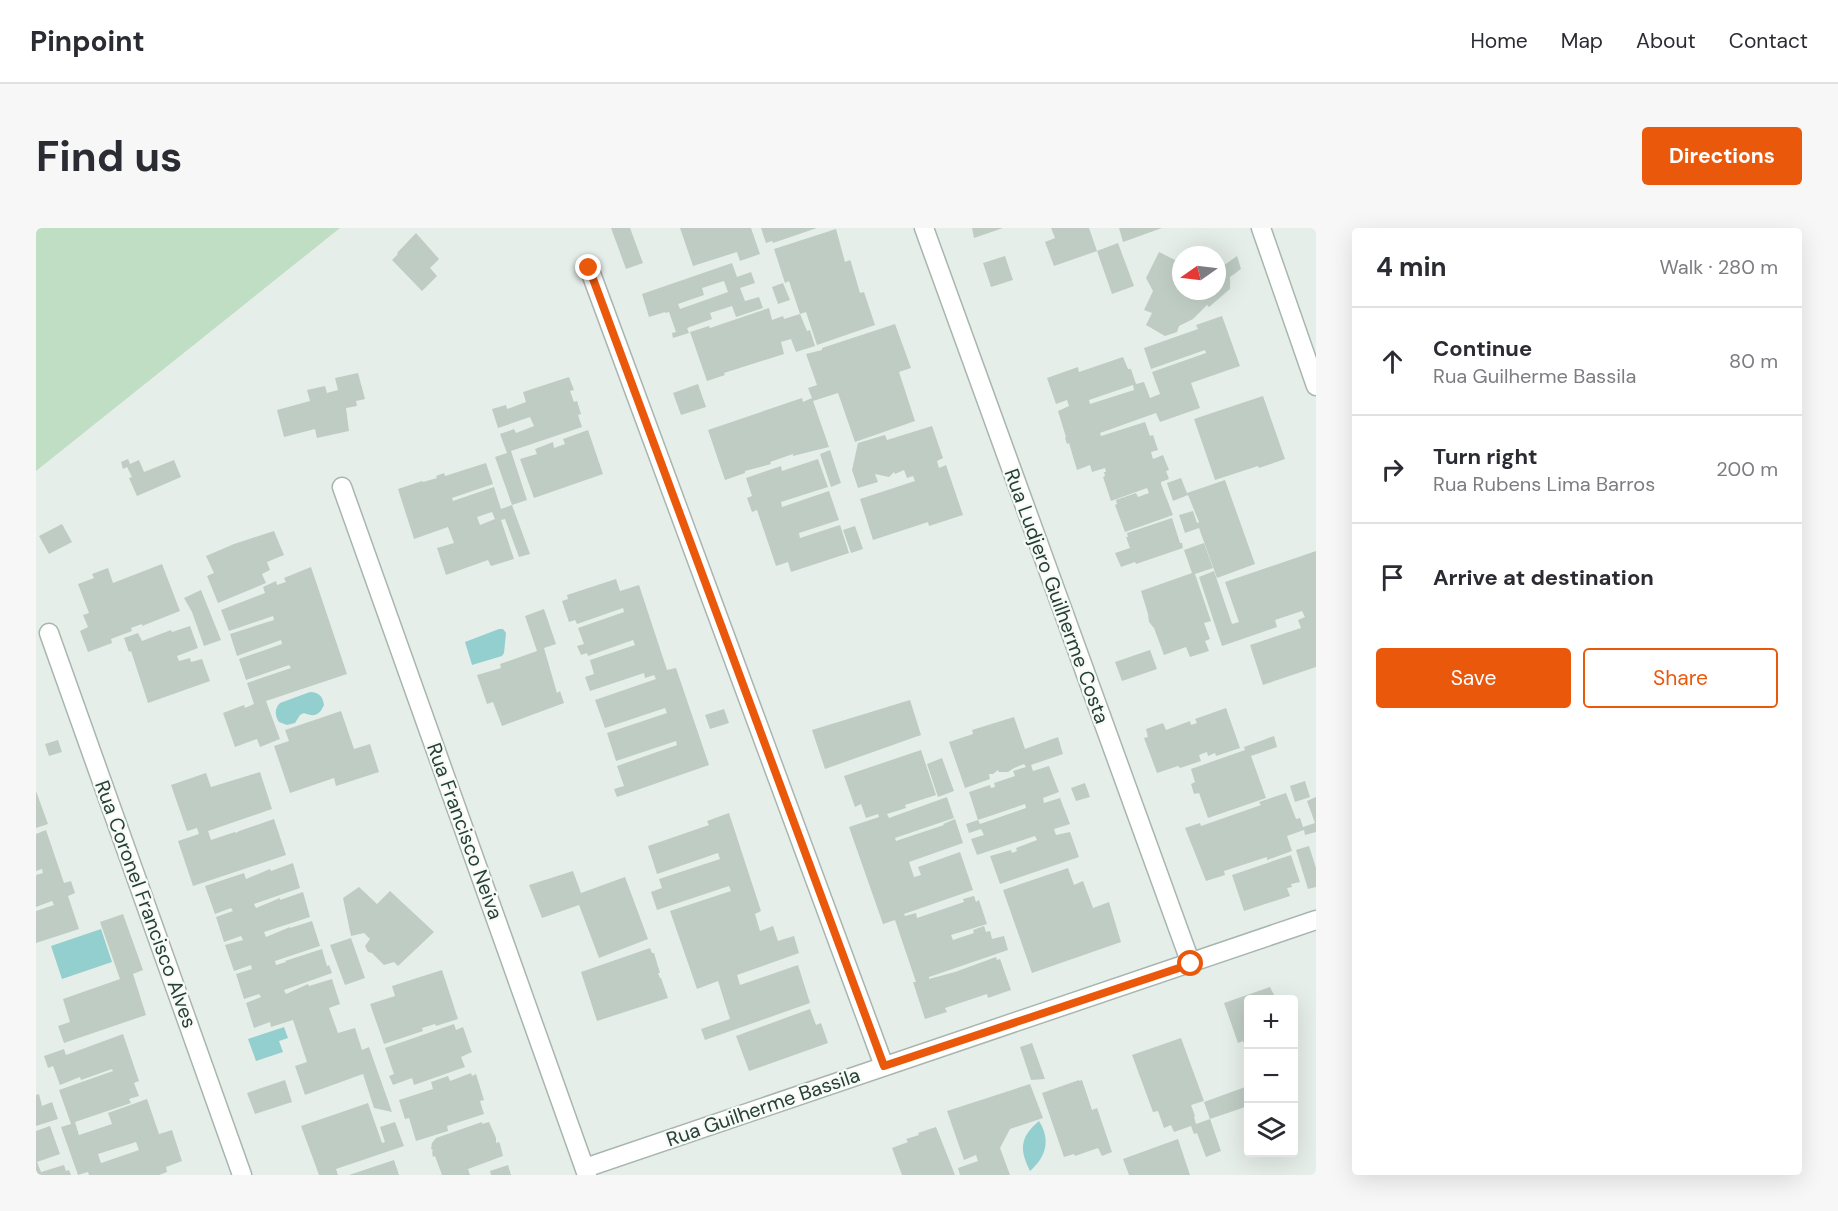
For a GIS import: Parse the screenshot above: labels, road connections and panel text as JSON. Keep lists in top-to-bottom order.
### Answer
{
  "streets": {
    "street": [
      "Rua Ludjero Guilherme Costa",
      "Rua Francisco Neiva",
      "Rua Coronel Francisco Alves",
      "Rua Guilherme Bassila"
    ]
  },
  "crossings": [
    ["Rua Ludjero Guilherme Costa", "Rua Guilherme Bassila"],
    ["Rua Francisco Neiva", "Rua Guilherme Bassila"]
  ],
  "north": "left",
  "page": {
    "header": "Pinpoint",
    "nav": [
      "Home",
      "Map",
      "About",
      "Contact"
    ],
    "buttons": [
      "Directions",
      ["Save", "Share"]
    ],
    "title": "Find us",
    "heading": ["4 min", "Walk · 280 m"],
    "list": [
      ["Continue", "Rua Guilherme Bassila", "80 m"],
      ["Turn right", "Rua Rubens Lima Barros", "200 m"],
      "Arrive at destination"
    ],
    "map_buttons": ["+", "−"]
  }
}
